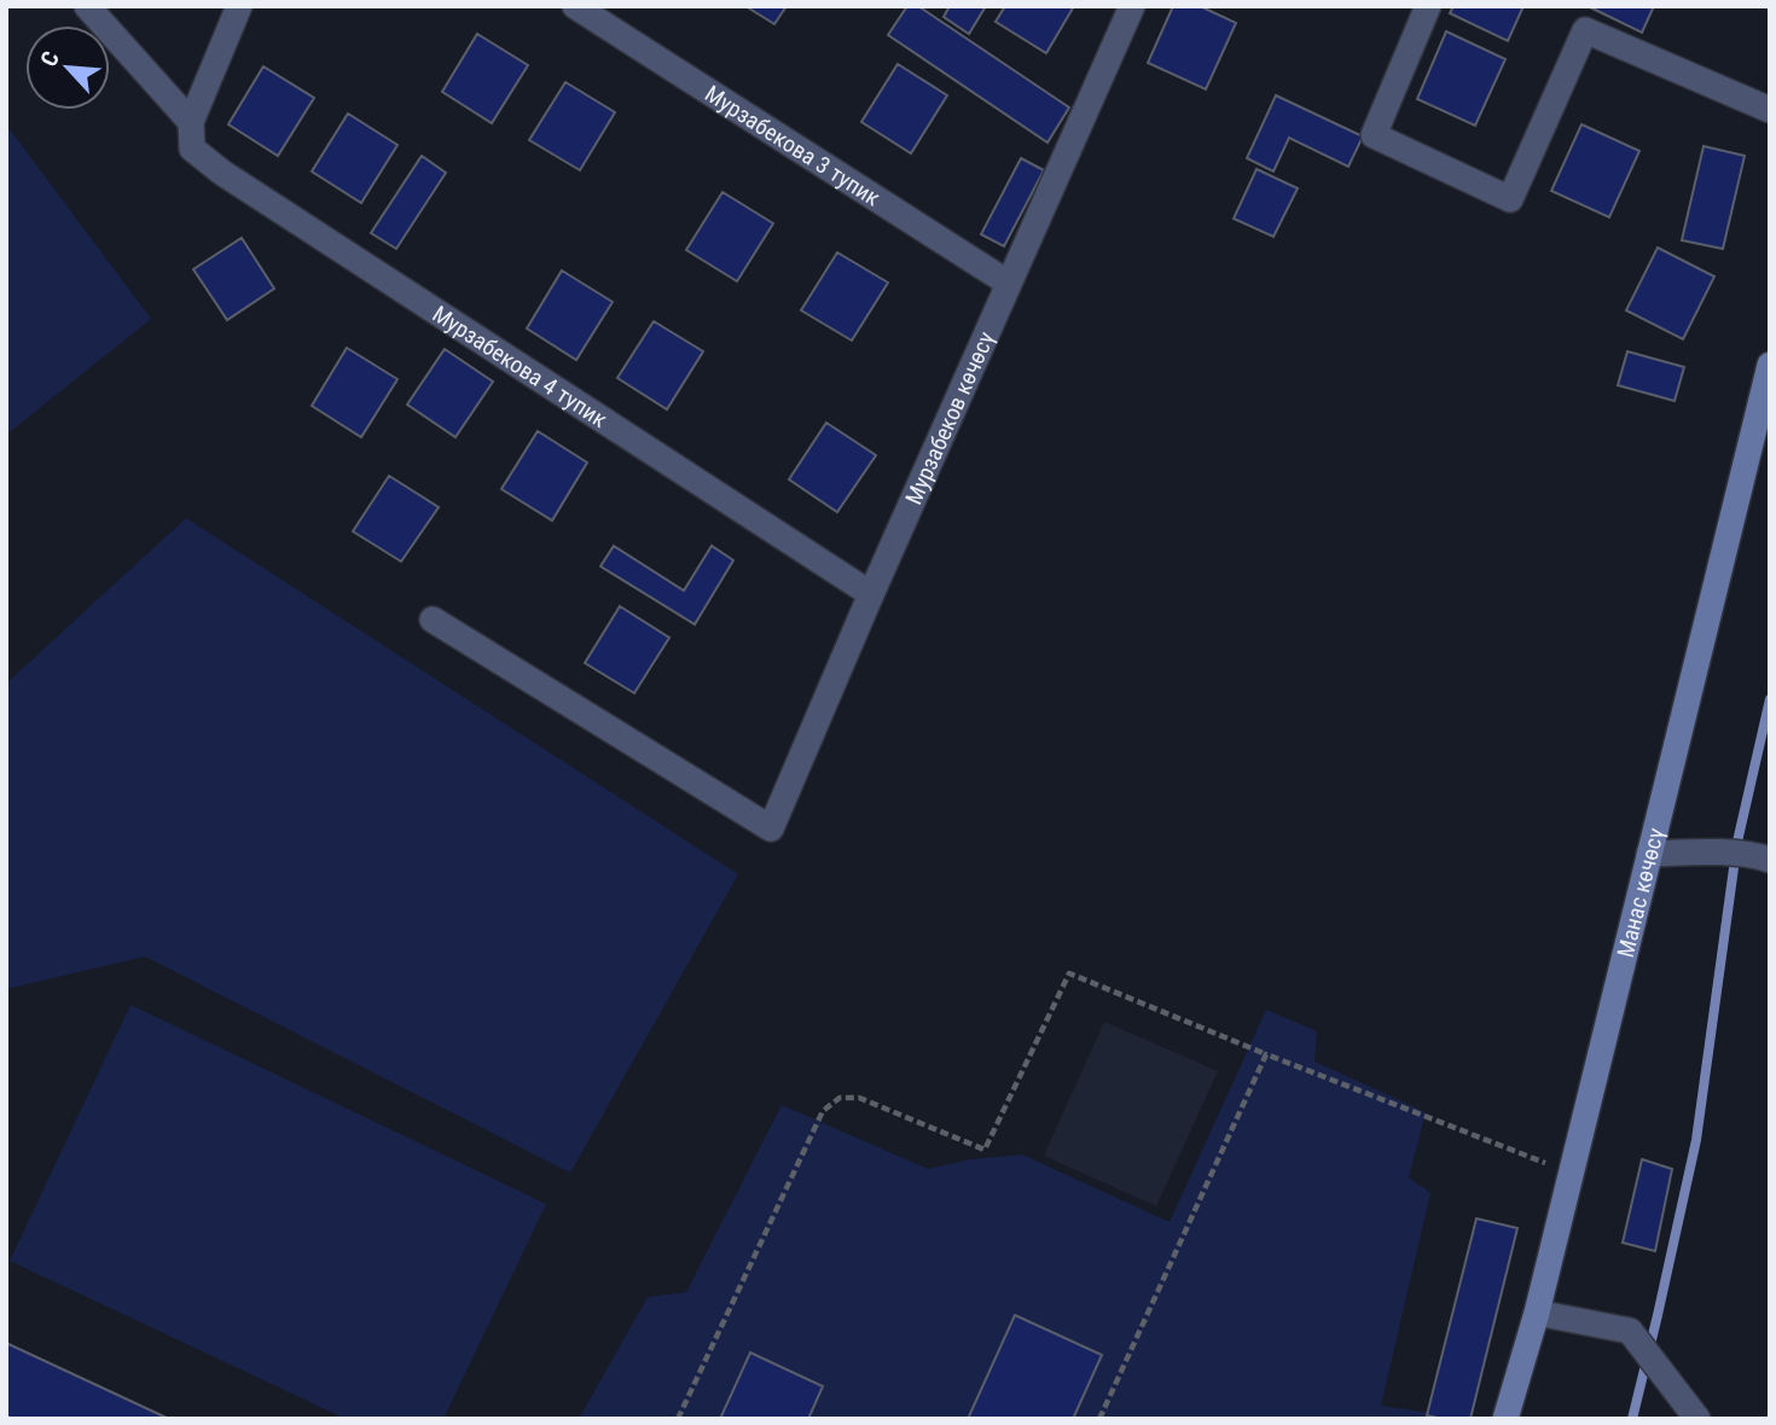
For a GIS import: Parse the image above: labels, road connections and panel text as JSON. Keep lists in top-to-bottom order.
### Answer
{
  "streets": {
    "main road": ["Манас көчөсү"],
    "street": ["Мурзабекова 3 тупик", "Мурзабекова 4 тупик", "Мурзабеков көчөсү"]
  },
  "crossings": [
    ["Мурзабекова 3 тупик", "Мурзабеков көчөсү"],
    ["Мурзабекова 4 тупик", "Мурзабеков көчөсү"]
  ],
  "north": "top left"
}
